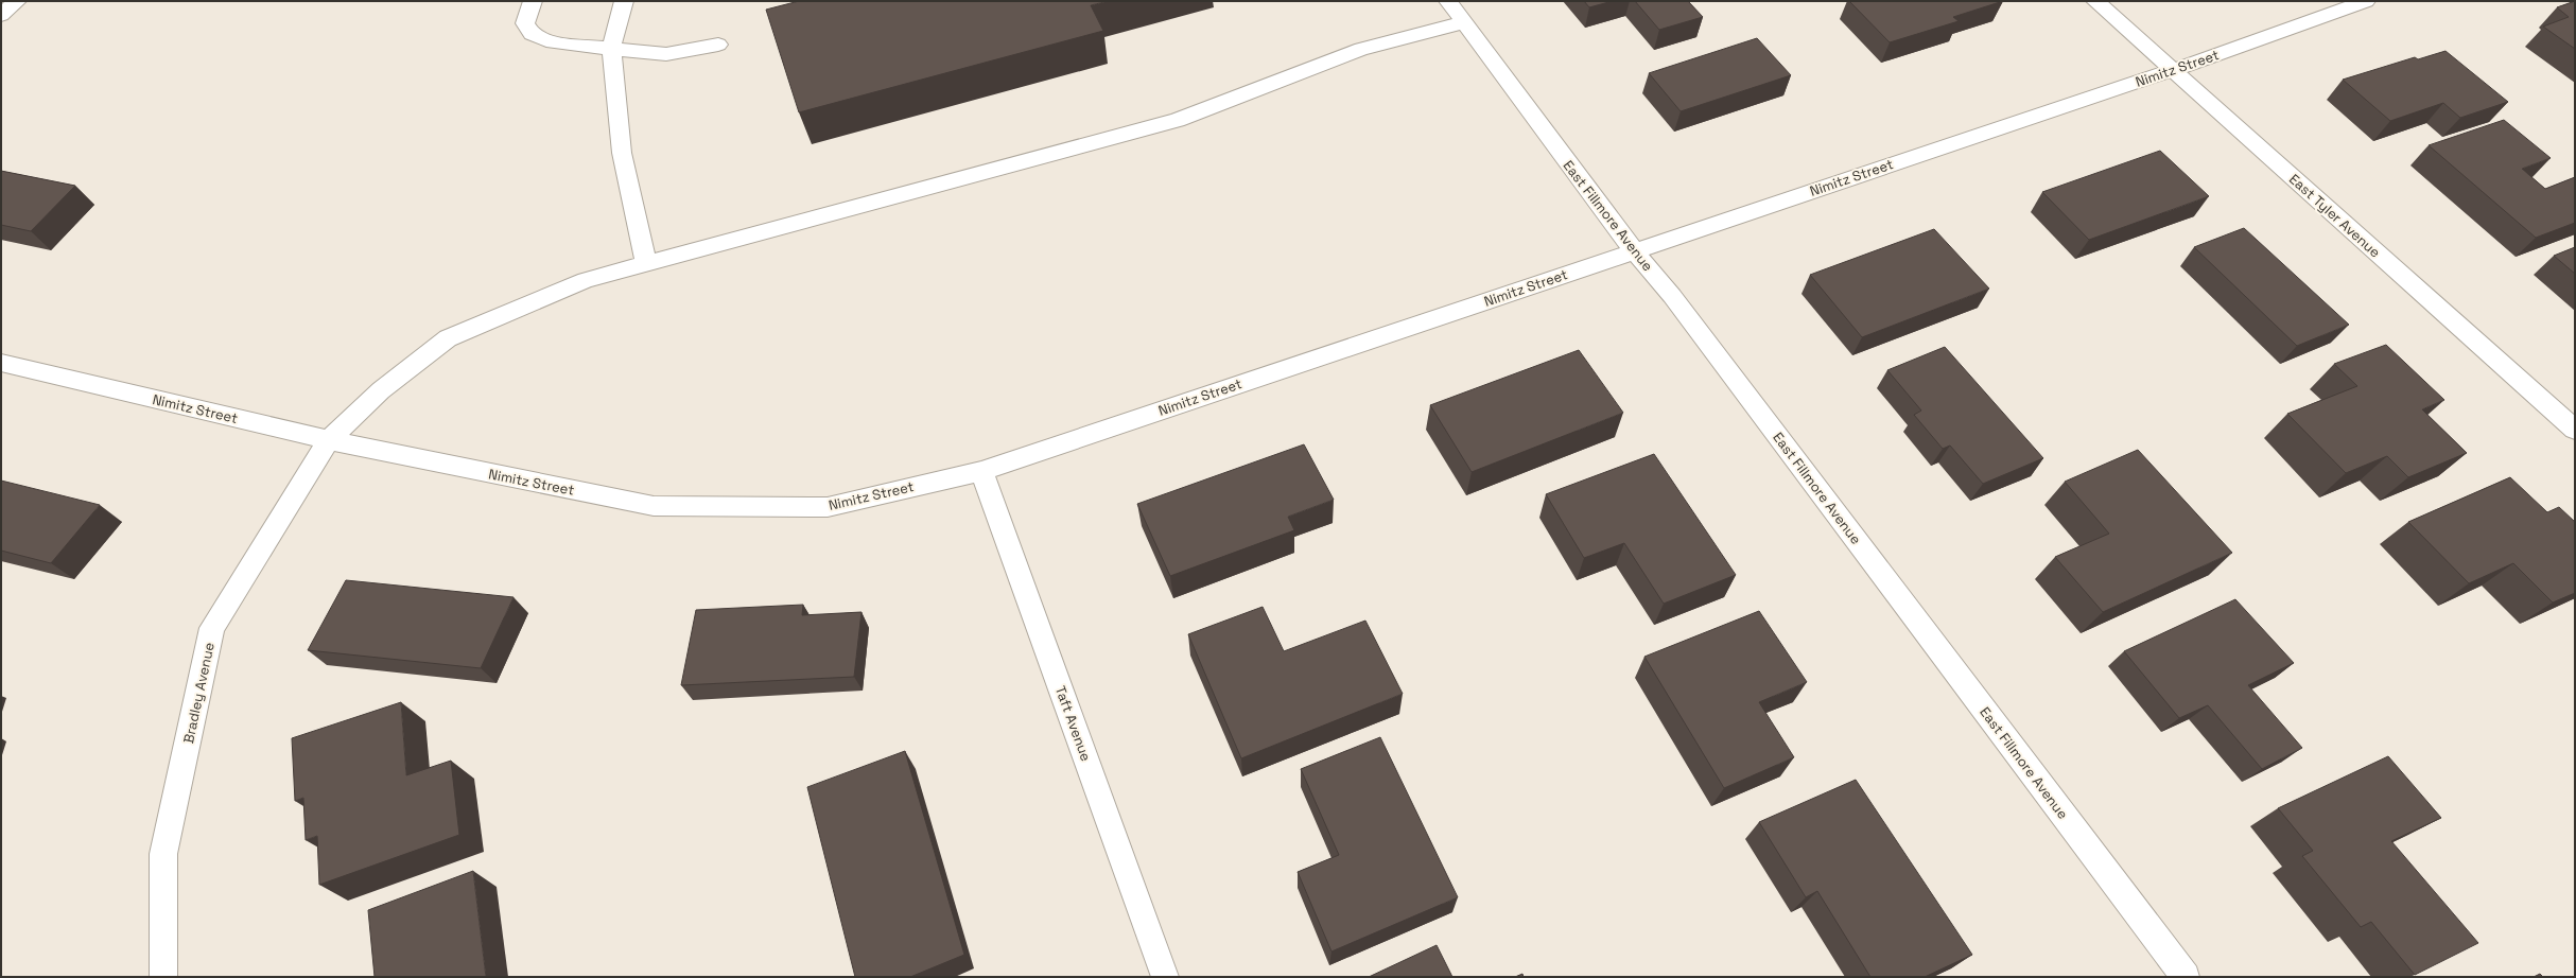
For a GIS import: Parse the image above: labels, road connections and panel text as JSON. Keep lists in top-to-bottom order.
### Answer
{
  "streets": {
    "street": [
      "Nimitz Street",
      "East Fillmore Avenue",
      "East Tyler Avenue",
      "Bradley Avenue",
      "Taft Avenue"
    ]
  },
  "crossings": [
    ["Nimitz Street", "East Fillmore Avenue"],
    ["Nimitz Street", "East Tyler Avenue"],
    ["Nimitz Street", "Bradley Avenue"],
    ["Nimitz Street", "Taft Avenue"],
    ["East Fillmore Avenue", "Bradley Avenue"]
  ]
}
